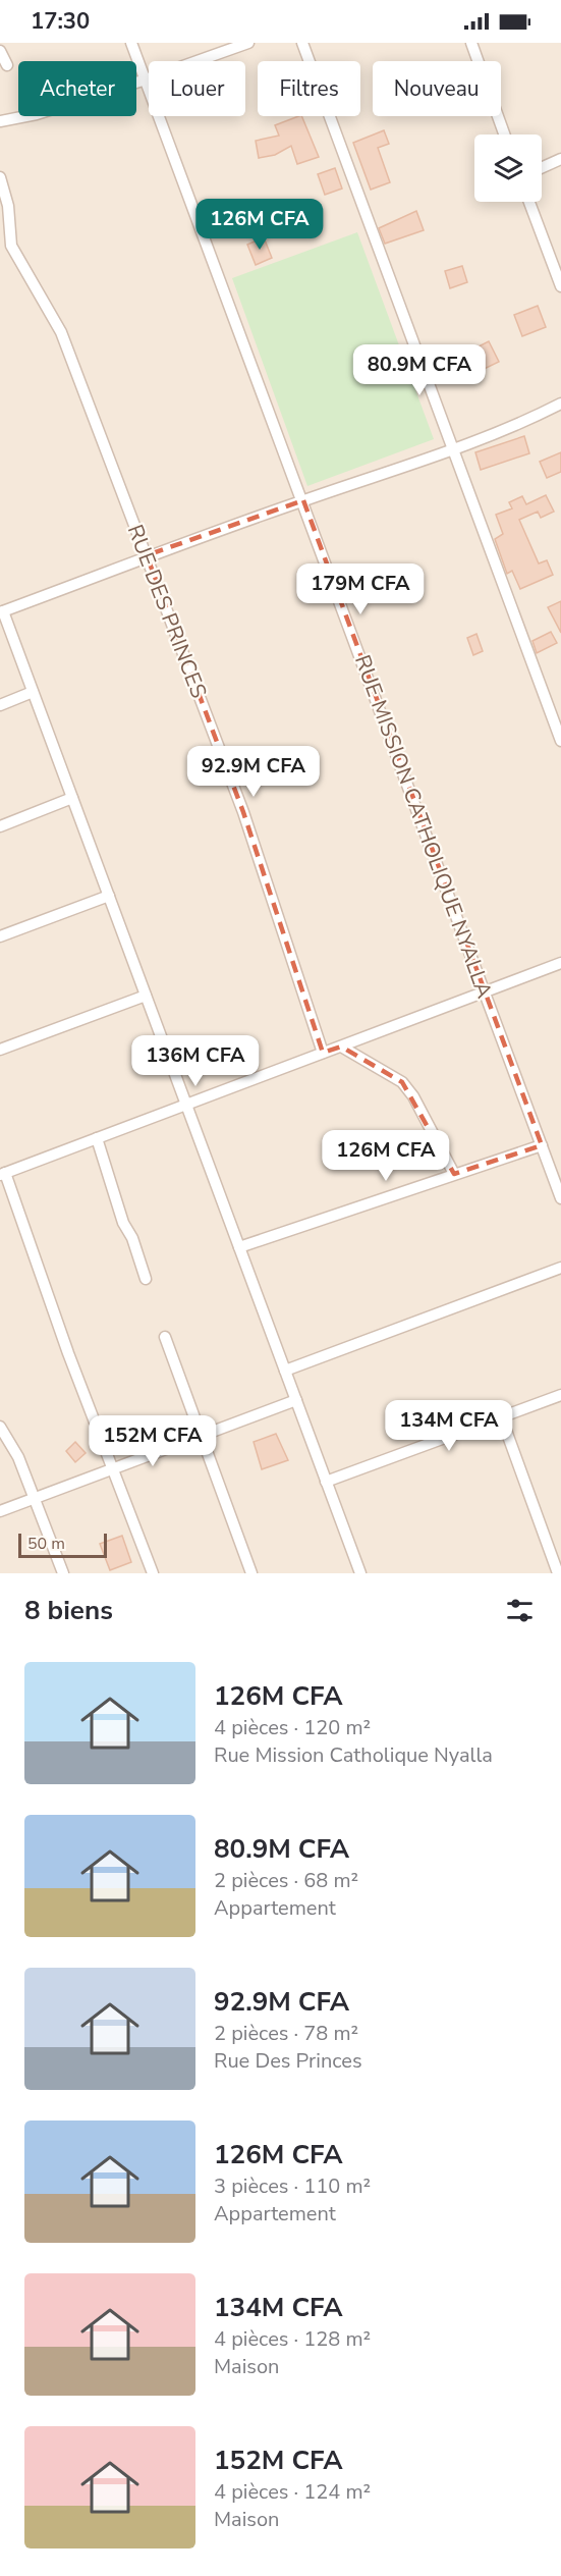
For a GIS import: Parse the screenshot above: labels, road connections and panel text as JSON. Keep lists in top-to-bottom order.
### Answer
{
  "streets": {
    "street": ["RUE DES PRINCES", "RUE MISSION CATHOLIQUE NYALLA"]
  },
  "scale_bar": "50 m",
  "page": {
    "status": "17:30",
    "chip": [
      "Acheter",
      "Louer",
      "Filtres",
      "Nouveau"
    ],
    "price": [
      "126M CFA",
      "80.9M CFA",
      "179M CFA",
      "92.9M CFA",
      "136M CFA",
      "126M CFA",
      "134M CFA",
      "152M CFA"
    ],
    "scale": "50 m",
    "heading": "8 biens",
    "list": [
      {
        "name": "126M CFA",
        "note": "4 pièces · 120 m² · Rue Mission Catholique Nyalla"
      },
      {
        "name": "80.9M CFA",
        "note": "2 pièces · 68 m² · Appartement"
      },
      {
        "name": "92.9M CFA",
        "note": "2 pièces · 78 m² · Rue Des Princes"
      },
      {
        "name": "126M CFA",
        "note": "3 pièces · 110 m² · Appartement"
      },
      {
        "name": "134M CFA",
        "note": "4 pièces · 128 m² · Maison"
      },
      {
        "name": "152M CFA",
        "note": "4 pièces · 124 m² · Maison"
      }
    ]
  }
}
